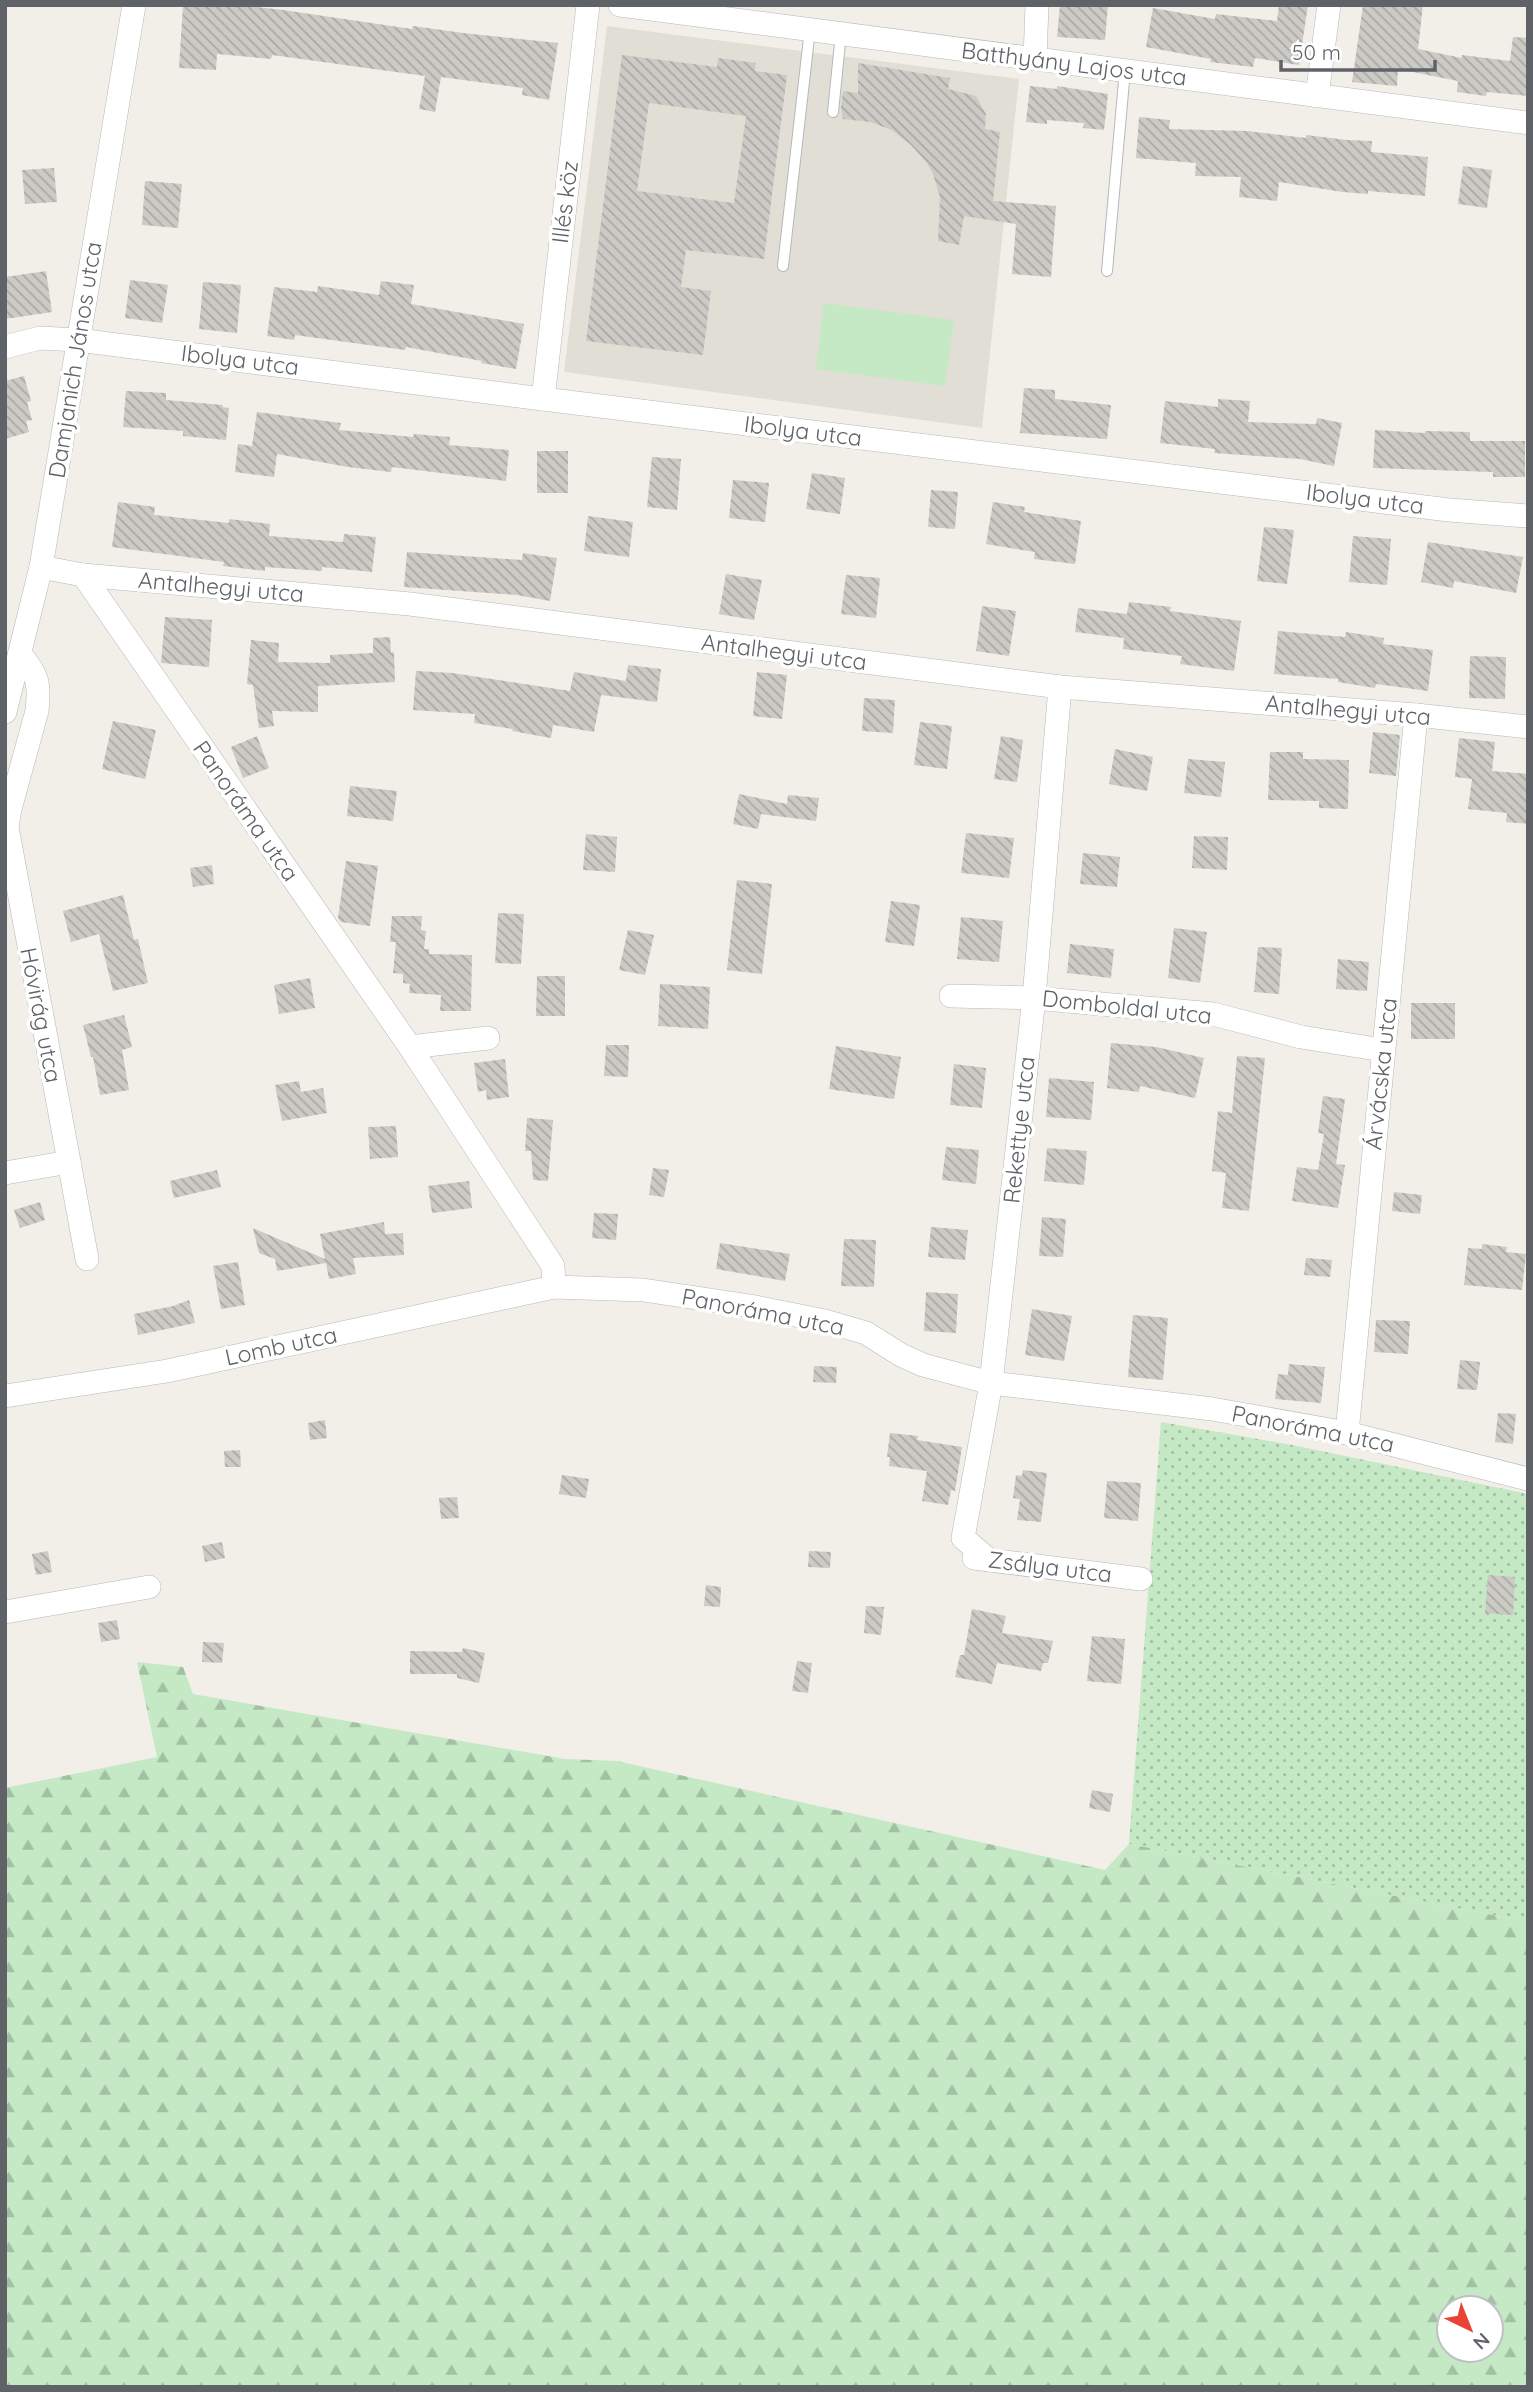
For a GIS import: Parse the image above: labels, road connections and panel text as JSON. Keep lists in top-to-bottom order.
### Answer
{
  "streets": {
    "street": [
      "Batthyány Lajos utca",
      "Illés köz",
      "Damjanich János utca",
      "Ibolya utca",
      "Antalhegyi utca",
      "Panoráma utca",
      "Domboldal utca",
      "Hóvirág utca",
      "Árvácska utca",
      "Rekettye utca",
      "Lomb utca",
      "Zsálya utca"
    ]
  },
  "crossings": [
    ["Illés köz", "Ibolya utca"],
    ["Damjanich János utca", "Ibolya utca"],
    ["Damjanich János utca", "Antalhegyi utca"],
    ["Damjanich János utca", "Hóvirág utca"],
    ["Antalhegyi utca", "Panoráma utca"],
    ["Antalhegyi utca", "Árvácska utca"],
    ["Antalhegyi utca", "Rekettye utca"],
    ["Panoráma utca", "Árvácska utca"],
    ["Panoráma utca", "Rekettye utca"],
    ["Panoráma utca", "Lomb utca"],
    ["Domboldal utca", "Árvácska utca"],
    ["Domboldal utca", "Rekettye utca"],
    ["Rekettye utca", "Zsálya utca"]
  ],
  "scale_bar": "50 m",
  "north": "bottom right"
}
